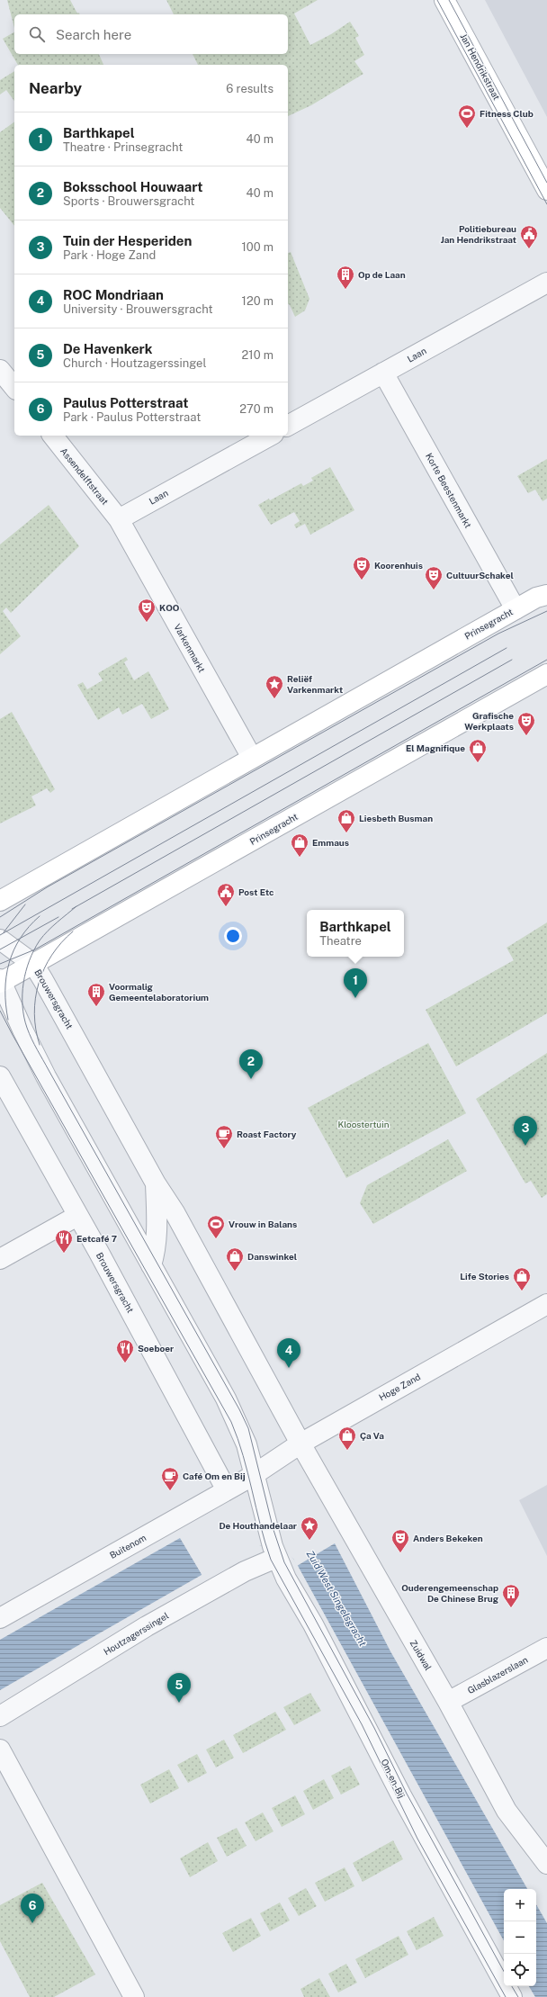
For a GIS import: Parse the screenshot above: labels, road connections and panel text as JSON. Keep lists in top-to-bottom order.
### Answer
{
  "streets": {
    "street": [
      "Jan Hendrikstraat",
      "Laan",
      "Assendelftstraat",
      "Korte Beestenmarkt",
      "Prinsegracht",
      "Varkenmarkt",
      "Brouwersgracht",
      "Hoge Zand",
      "Buitenom",
      "Houtzagerssingel",
      "Zuidwal",
      "Glasblazerslaan",
      "Om-en-Bij"
    ]
  },
  "crossings": [
    ["Laan", "Assendelftstraat"],
    ["Laan", "Korte Beestenmarkt"],
    ["Laan", "Varkenmarkt"],
    ["Assendelftstraat", "Varkenmarkt"],
    ["Korte Beestenmarkt", "Prinsegracht"],
    ["Prinsegracht", "Varkenmarkt"],
    ["Prinsegracht", "Brouwersgracht"],
    ["Brouwersgracht", "Hoge Zand"],
    ["Brouwersgracht", "Buitenom"],
    ["Brouwersgracht", "Zuidwal"],
    ["Hoge Zand", "Buitenom"],
    ["Hoge Zand", "Zuidwal"],
    ["Houtzagerssingel", "Om-en-Bij"],
    ["Zuidwal", "Glasblazerslaan"]
  ],
  "water": ["Zuid West Singelsgracht"],
  "parks": ["Kloostertuin"],
  "places": {
    "sports": ["Fitness Club", "Vrouw in Balans"],
    "public building": ["Politiebureau Jan Hendrikstraat", "Post Etc"],
    "building": ["Op de Laan", "Voormalig Gemeentelaboratorium", "Ouderengemeenschap De Chinese Brug"],
    "theatre": [
      "Koorenhuis",
      "CultuurSchakel",
      "KOO",
      "Grafische Werkplaats",
      "Anders Bekeken"
    ],
    "place": ["Reliëf Varkenmarkt", "De Houthandelaar"],
    "shop": [
      "El Magnifique",
      "Liesbeth Busman",
      "Emmaus",
      "Danswinkel",
      "Life Stories",
      "Ça Va"
    ],
    "cafe": ["Roast Factory", "Café Om en Bij"],
    "restaurant": ["Eetcafé 7", "Soeboer"]
  },
  "page": {
    "search": "Search here",
    "heading": ["Nearby", "6 results"],
    "list": [
      {
        "mark": "1",
        "name": "Barthkapel",
        "note": "Theatre · Prinsegracht",
        "value": "40 m"
      },
      {
        "mark": "2",
        "name": "Boksschool Houwaart",
        "note": "Sports · Brouwersgracht",
        "value": "40 m"
      },
      {
        "mark": "3",
        "name": "Tuin der Hesperiden",
        "note": "Park · Hoge Zand",
        "value": "100 m"
      },
      {
        "mark": "4",
        "name": "ROC Mondriaan",
        "note": "University · Brouwersgracht",
        "value": "120 m"
      },
      {
        "mark": "5",
        "name": "De Havenkerk",
        "note": "Church · Houtzagerssingel",
        "value": "210 m"
      },
      {
        "mark": "6",
        "name": "Paulus Potterstraat",
        "note": "Park · Paulus Potterstraat",
        "value": "270 m"
      }
    ],
    "popup": ["Barthkapel", "Theatre"],
    "pins": [
      "1",
      "2",
      "3",
      "4",
      "5",
      "6"
    ],
    "map_buttons": ["+", "−"]
  }
}
